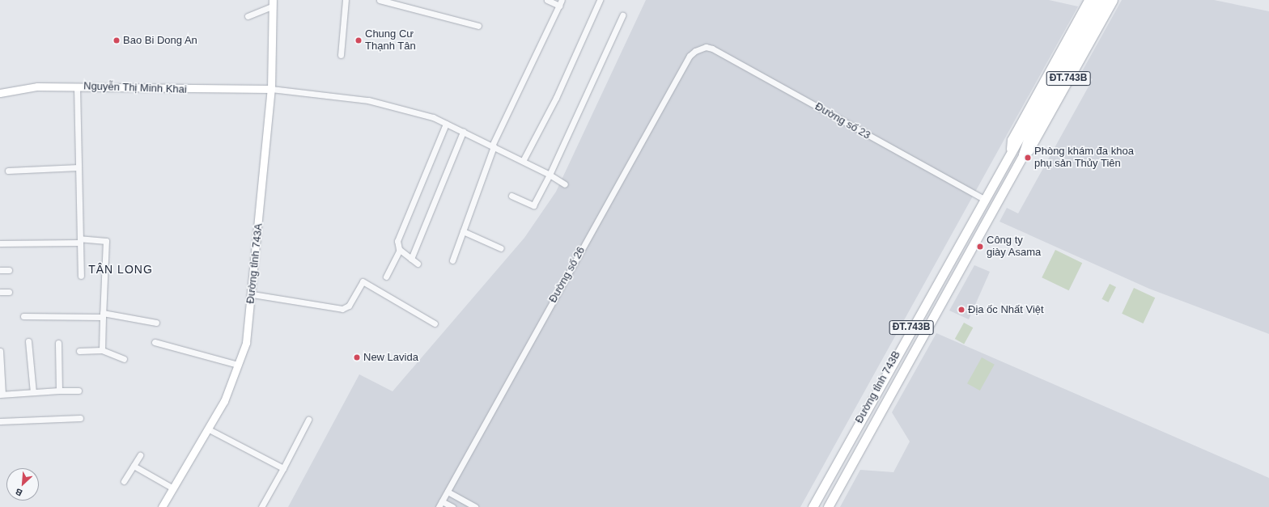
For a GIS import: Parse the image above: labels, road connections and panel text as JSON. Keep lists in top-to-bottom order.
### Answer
{
  "streets": {
    "main road": [
      "ĐT.743B",
      "Nguyễn Thị Minh Khai",
      "Đường tỉnh 743A",
      "Đường tỉnh 743B"
    ],
    "street": ["Đường số 23", "Đường số 26"]
  },
  "crossings": [
    ["ĐT.743B", "Đường tỉnh 743B"],
    ["Nguyễn Thị Minh Khai", "Đường tỉnh 743A"],
    ["Đường số 23", "Đường số 26"],
    ["Đường số 23", "Đường tỉnh 743B"]
  ],
  "districts": ["TÂN LONG"],
  "places": [
    "Bao Bi Dong An",
    "Chung Cư Thạnh Tân",
    "Phòng khám đa khoa phụ sản Thủy Tiên",
    "Công ty giày Asama",
    "Địa ốc Nhất Việt",
    "New Lavida"
  ],
  "north": "bottom left"
}
